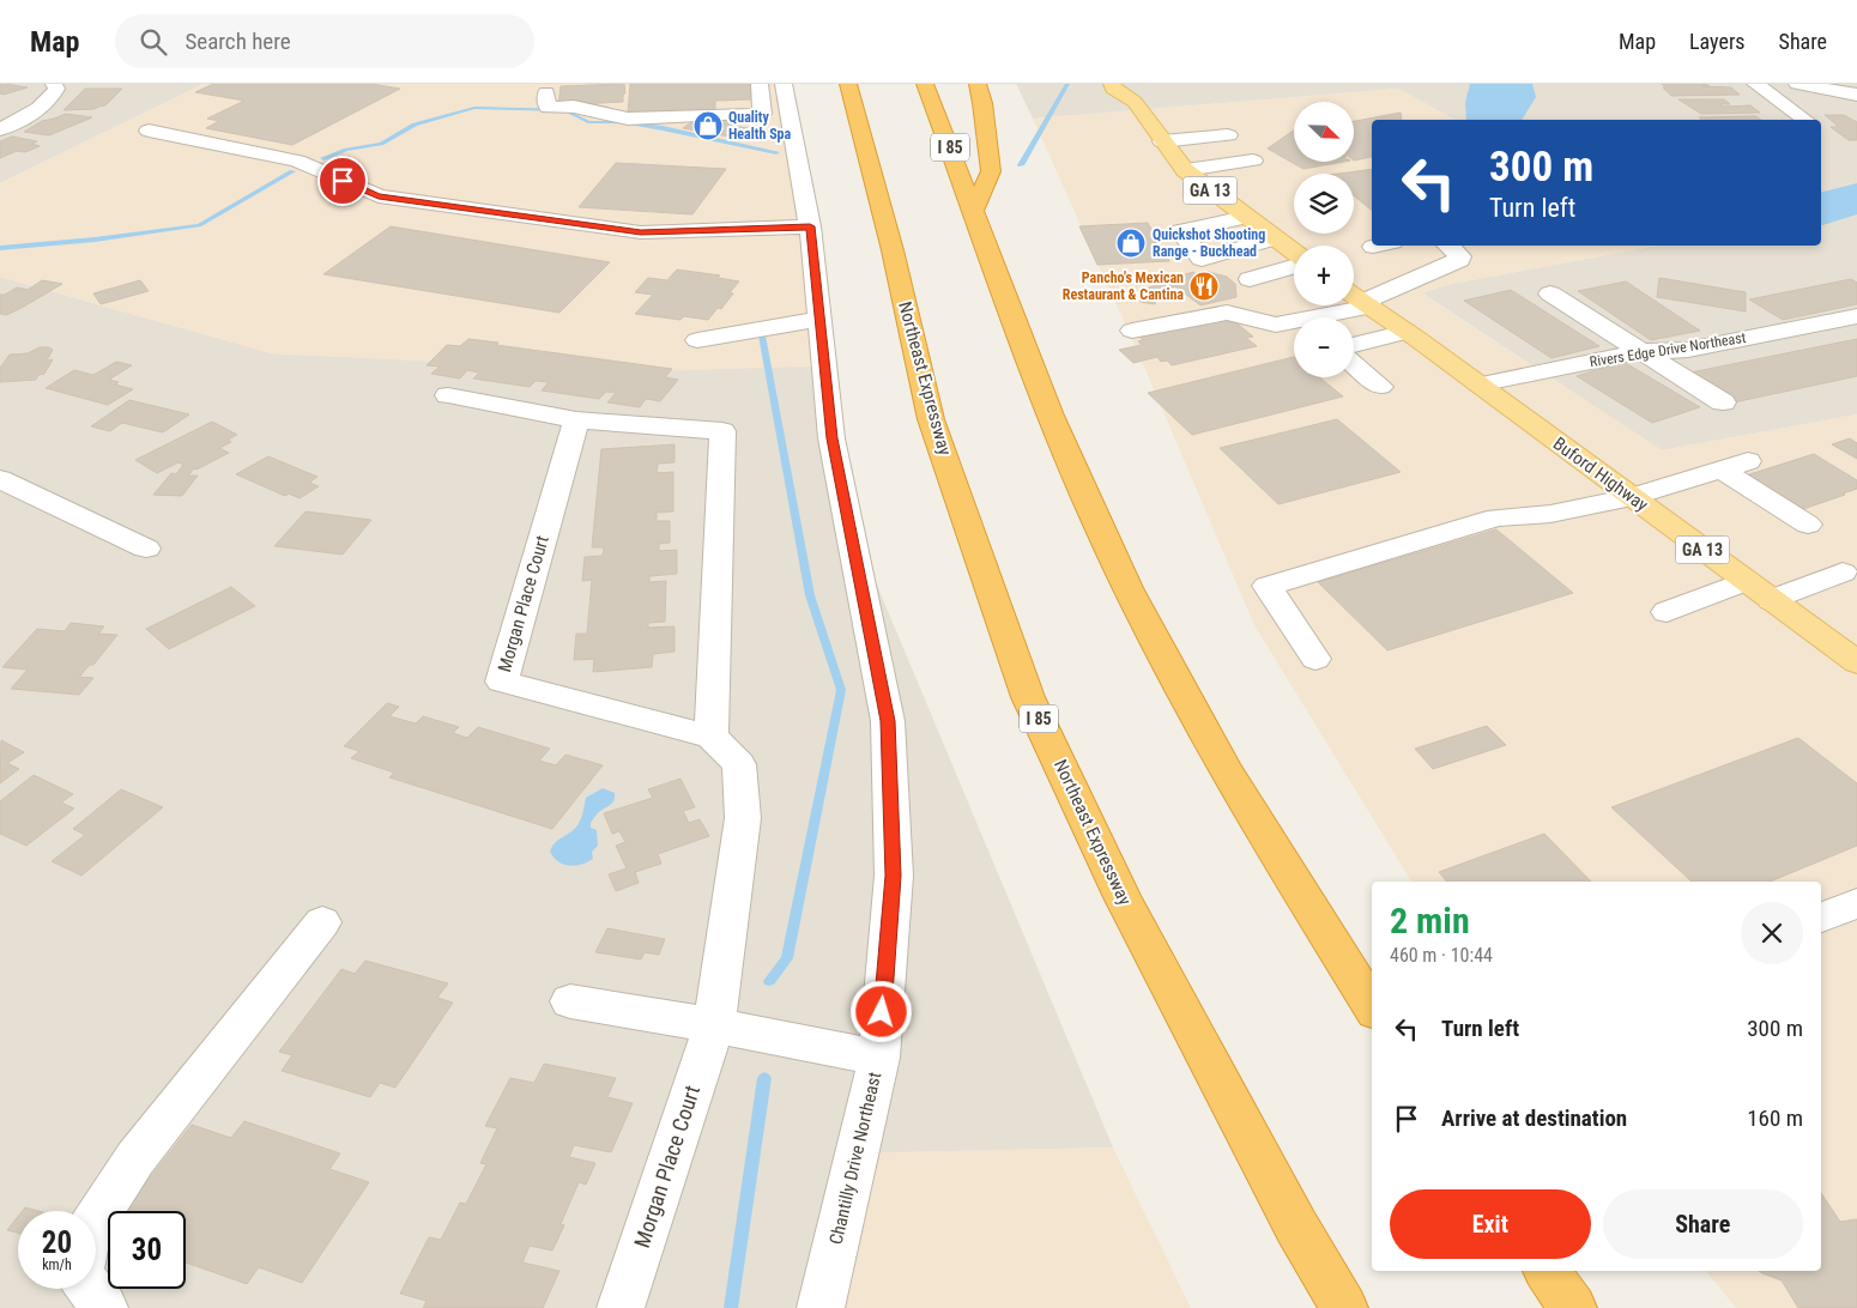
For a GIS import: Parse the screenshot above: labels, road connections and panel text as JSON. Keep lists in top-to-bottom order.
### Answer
{
  "streets": {
    "highway": ["I 85", "Northeast Expressway"],
    "main road": ["GA 13", "Buford Highway"],
    "street": ["Rivers Edge Drive Northeast", "Morgan Place Court", "Chantilly Drive Northeast"]
  },
  "crossings": [
    ["Rivers Edge Drive Northeast", "Buford Highway"]
  ],
  "places": {
    "shop": ["Quality Health Spa", "Quickshot Shooting Range - Buckhead"],
    "restaurant": ["Pancho's Mexican Restaurant & Cantina"]
  },
  "north": "bottom right",
  "page": {
    "header": "Map",
    "search": "Search here",
    "nav": ["Map", "Layers", "Share"],
    "map_buttons": ["+", "−"],
    "turn": ["300 m", "Turn left"],
    "heading": ["2 min", "460 m · 10:44"],
    "list": [
      {
        "name": "Turn left",
        "value": "300 m"
      },
      {
        "name": "Arrive at destination",
        "value": "160 m"
      }
    ],
    "buttons": ["Exit", "Share"],
    "speed": "20 km/h",
    "limit": "30"
  }
}
